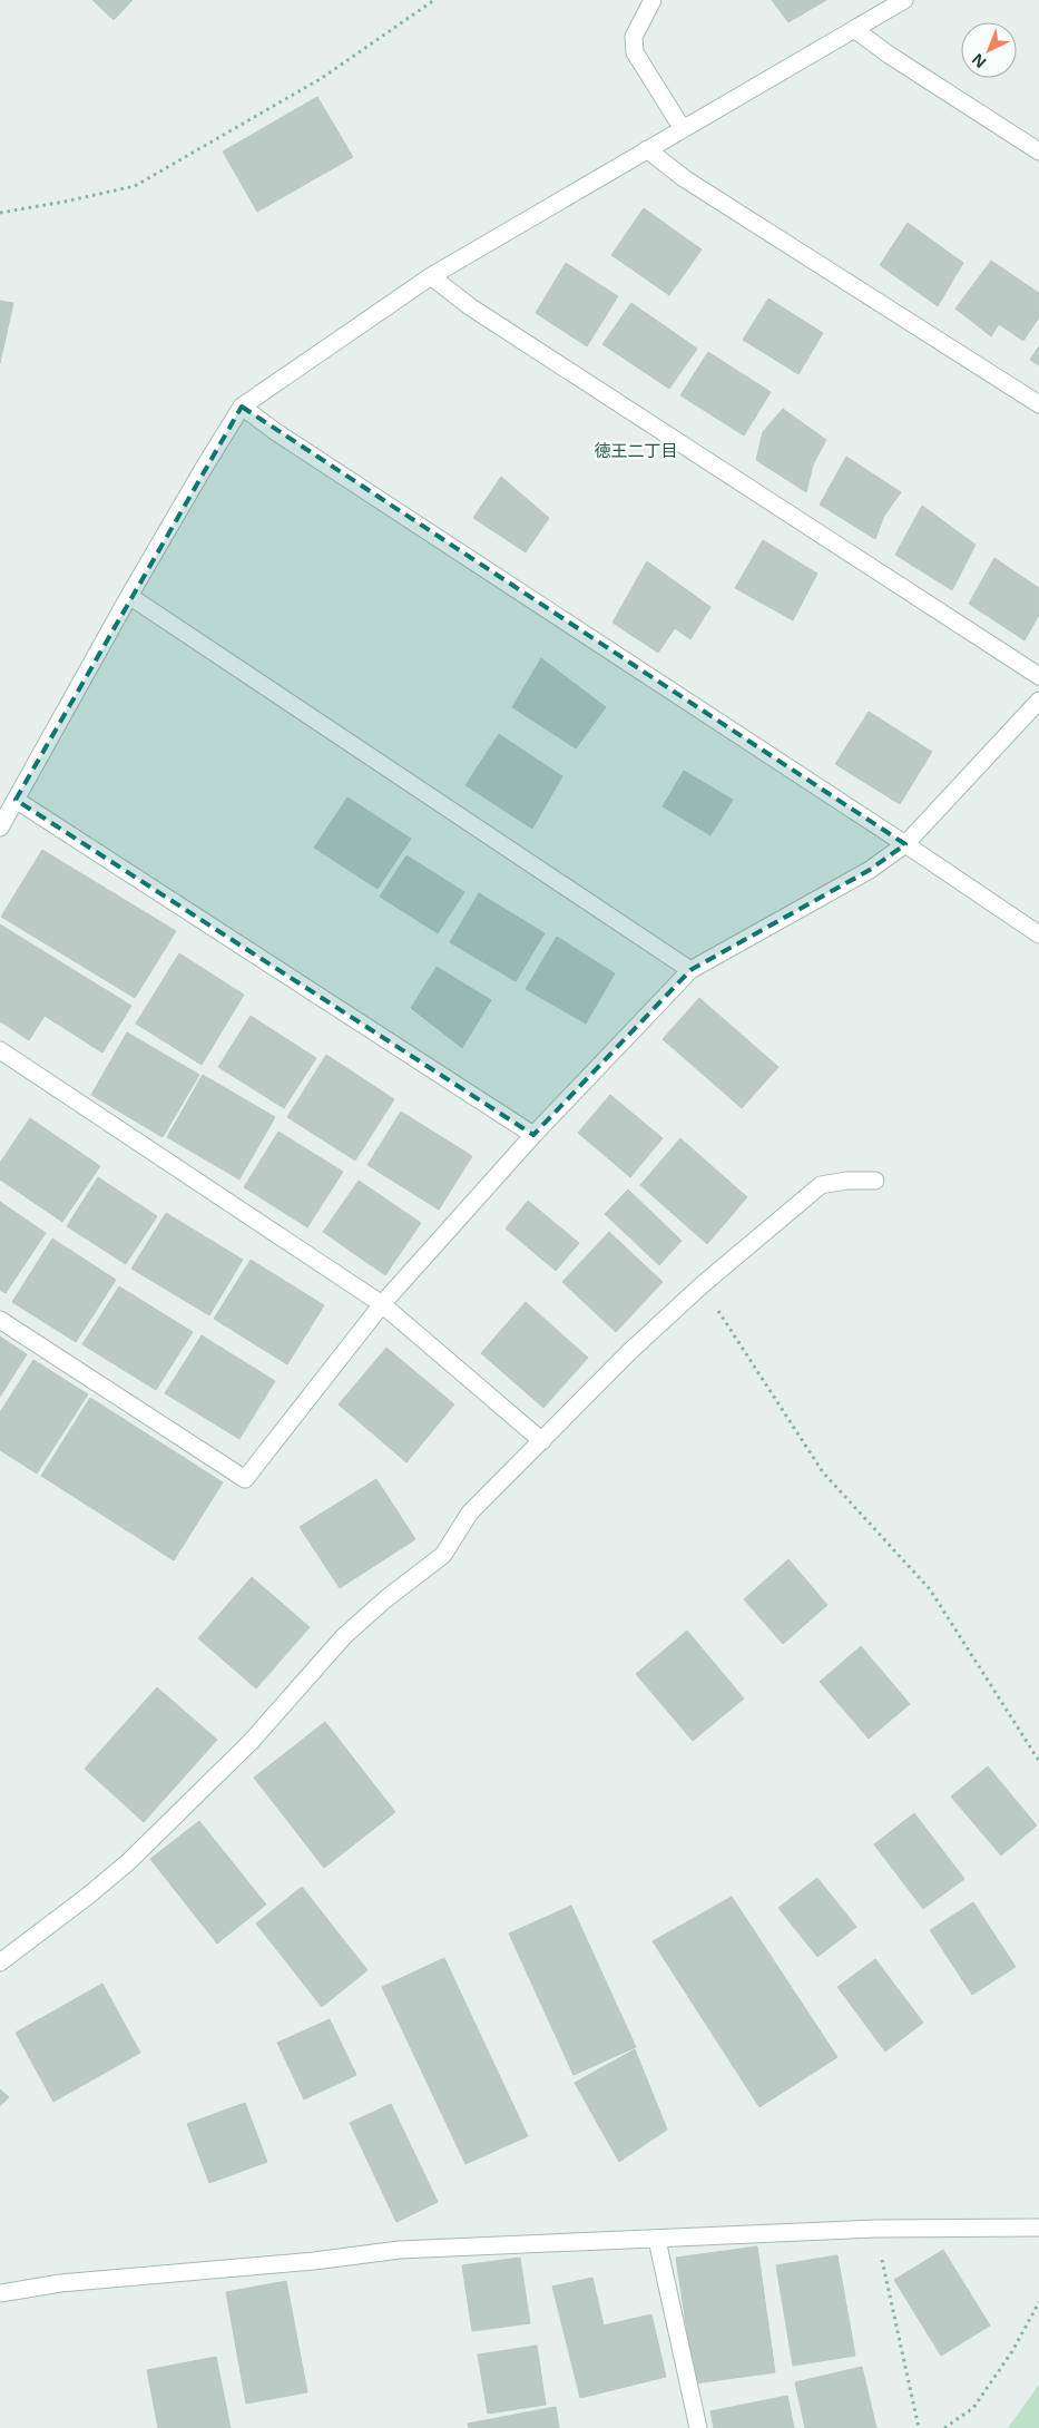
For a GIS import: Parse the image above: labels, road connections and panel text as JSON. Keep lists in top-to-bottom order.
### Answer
{
  "districts": ["徳王二丁目"],
  "north": "bottom left"
}
